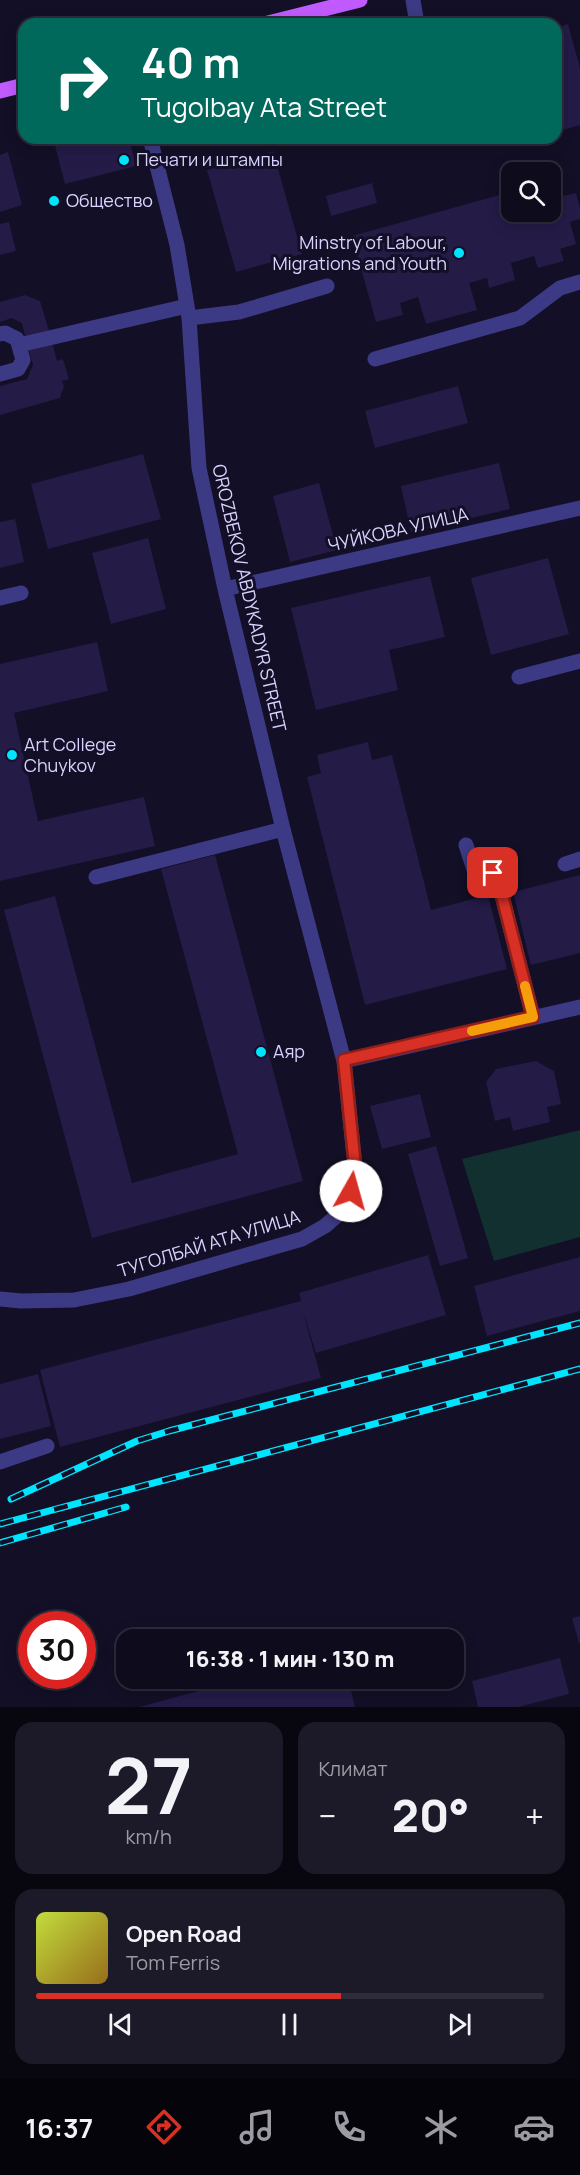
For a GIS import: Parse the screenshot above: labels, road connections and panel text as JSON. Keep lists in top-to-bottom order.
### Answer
{
  "streets": {
    "street": ["ЧУЙКОВА УЛИЦА", "OROZBEKOV ABDYKADYR STREET", "ТУГОЛБАЙ АТА УЛИЦА"]
  },
  "crossings": [
    ["ЧУЙКОВА УЛИЦА", "OROZBEKOV ABDYKADYR STREET"],
    ["OROZBEKOV ABDYKADYR STREET", "ТУГОЛБАЙ АТА УЛИЦА"]
  ],
  "places": [
    "Печати и штампы",
    "Общество",
    "Minstry of Labour, Migrations and Youth",
    "Art College Chuykov",
    "Аяр"
  ],
  "page": {
    "turn": ["40 m", "Tugolbay Ata Street"],
    "limit": "30",
    "trip": "16:38 · 1 мин · 130 m",
    "tile": [
      ["27", "km/h"],
      "Климат"
    ],
    "heat": ["−", "20°", "+"],
    "song": ["Open Road", "Tom Ferris"],
    "tabs": "16:37"
  }
}
